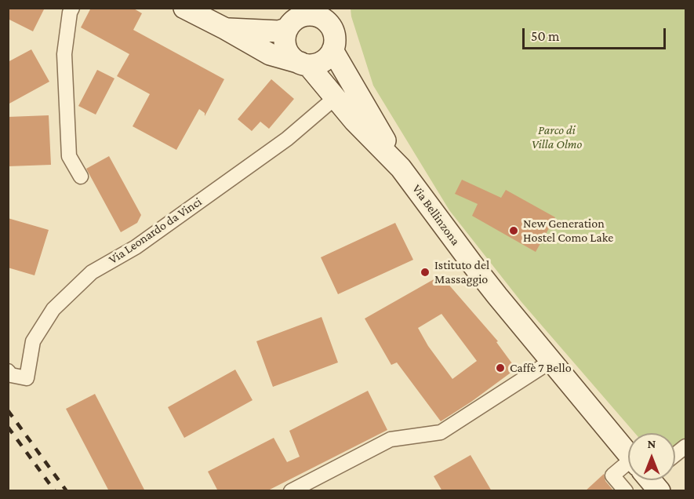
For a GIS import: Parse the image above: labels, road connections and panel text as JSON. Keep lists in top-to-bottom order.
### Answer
{
  "streets": {
    "main road": ["Via Bellinzona"],
    "street": ["Via Leonardo da Vinci"]
  },
  "crossings": [
    ["Via Bellinzona", "Via Leonardo da Vinci"]
  ],
  "parks": ["Parco di Villa Olmo"],
  "places": ["New Generation Hostel Como Lake", "Istituto del Massaggio", "Caffè 7 Bello"],
  "scale_bar": "50 m",
  "north": "top"
}
